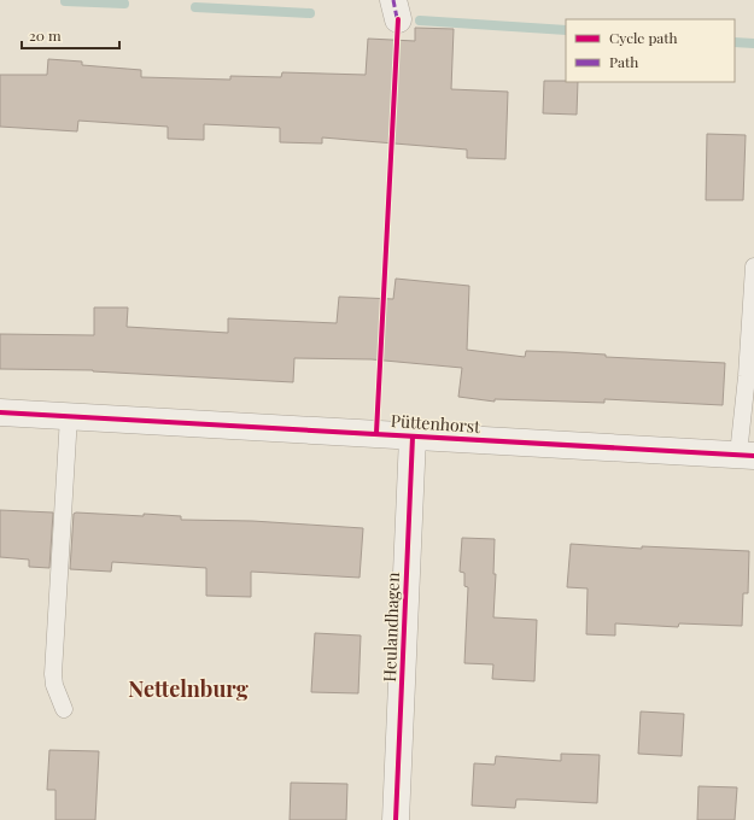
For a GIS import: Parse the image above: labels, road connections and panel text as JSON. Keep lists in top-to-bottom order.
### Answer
{
  "streets": {
    "street": ["Püttenhorst", "Heulandhagen"]
  },
  "crossings": [
    ["Püttenhorst", "Heulandhagen"]
  ],
  "districts": ["Nettelnburg"],
  "legend": ["Cycle path", "Path"],
  "scale_bar": "20 m"
}
